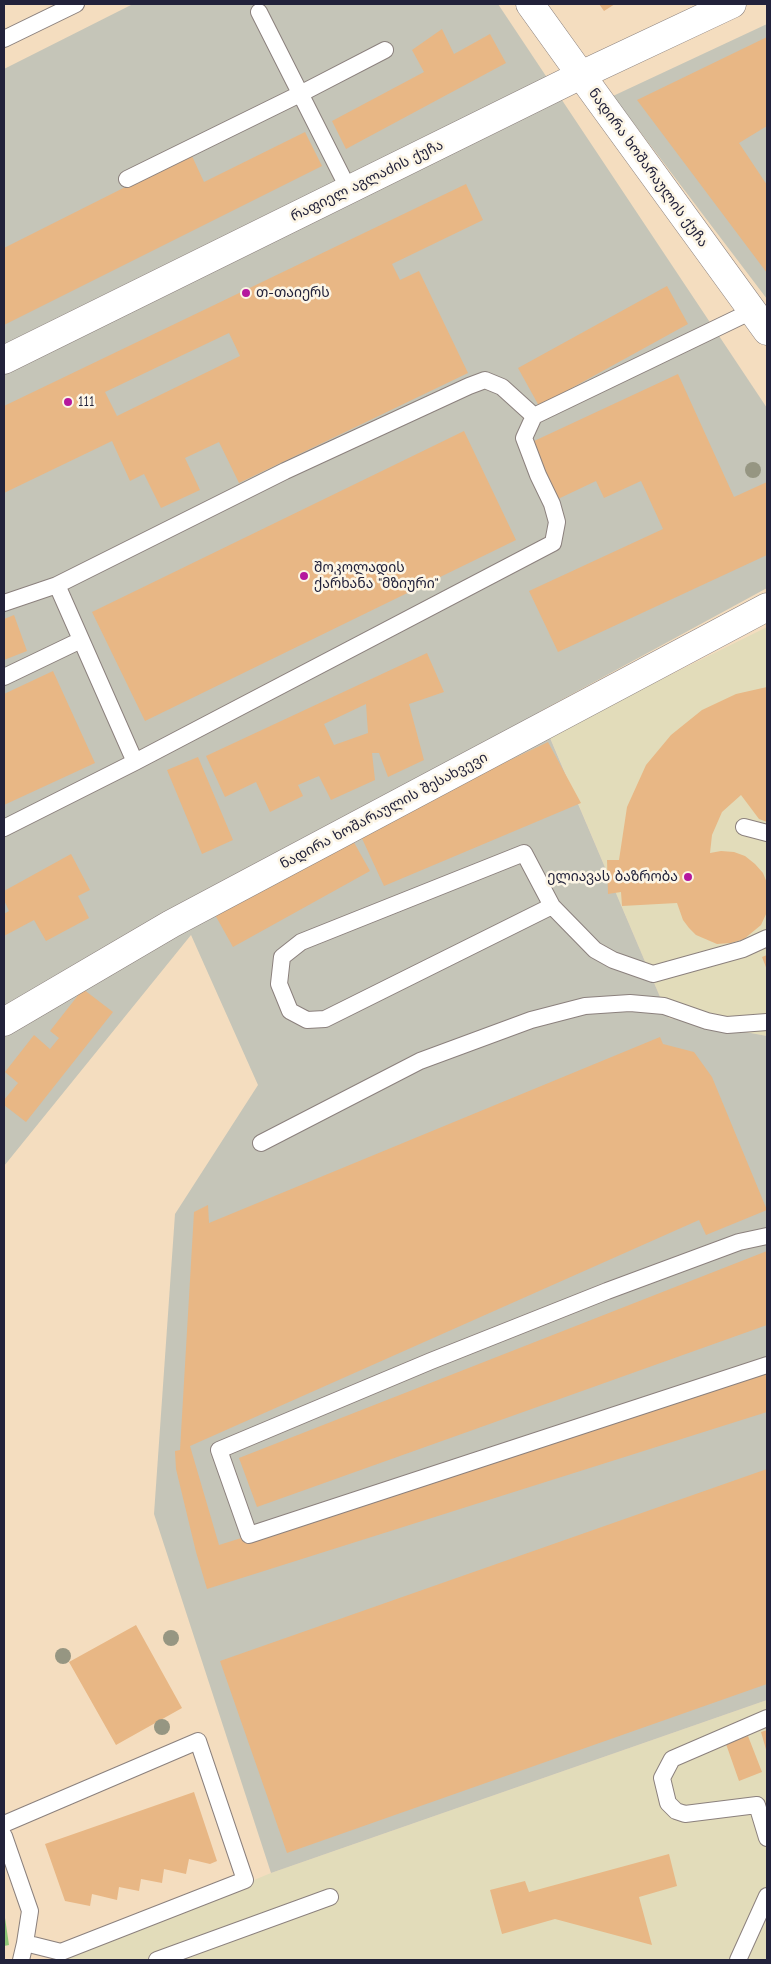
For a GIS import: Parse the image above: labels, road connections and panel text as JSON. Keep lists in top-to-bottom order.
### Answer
{
  "streets": {
    "street": ["ნადირა ხოშარაულის ქუჩა", "რაფიელ აგლაძის ქუჩა", "ნადირა ხოშარაულის შესახვევი"]
  },
  "crossings": [
    ["ნადირა ხოშარაულის ქუჩა", "რაფიელ აგლაძის ქუჩა"]
  ],
  "places": [
    "თ-თაიერს",
    "111",
    "შოკოლადის ქარხანა \"მზიური\"",
    "ელიავას ბაზრობა"
  ]
}
